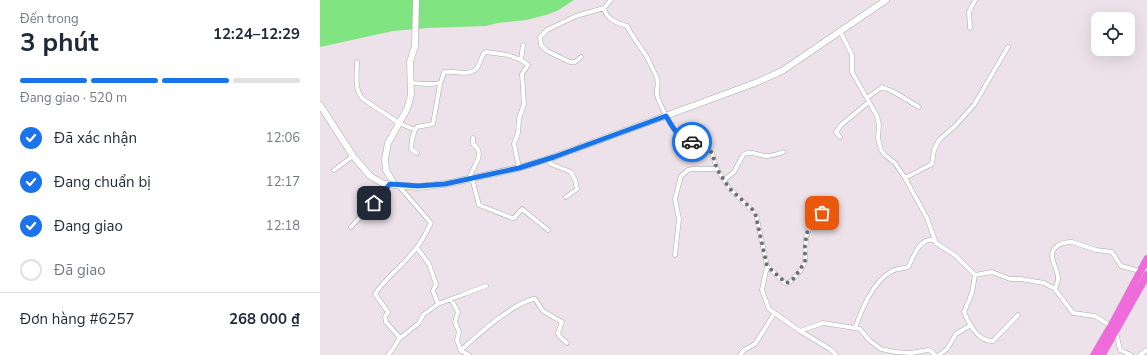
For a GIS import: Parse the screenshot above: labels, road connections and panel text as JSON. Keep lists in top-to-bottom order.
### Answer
{
  "page": {
    "heading": ["3 phút", "Đến trong", "12:24–12:29"],
    "panel": ["Đơn hàng #6257", "268 000 ₫"],
    "bar": "Đang giao · 520 m",
    "list": [
      ["Đã xác nhận", "12:06"],
      ["Đang chuẩn bị", "12:17"],
      ["Đang giao", "12:18"],
      "Đã giao"
    ]
  }
}
